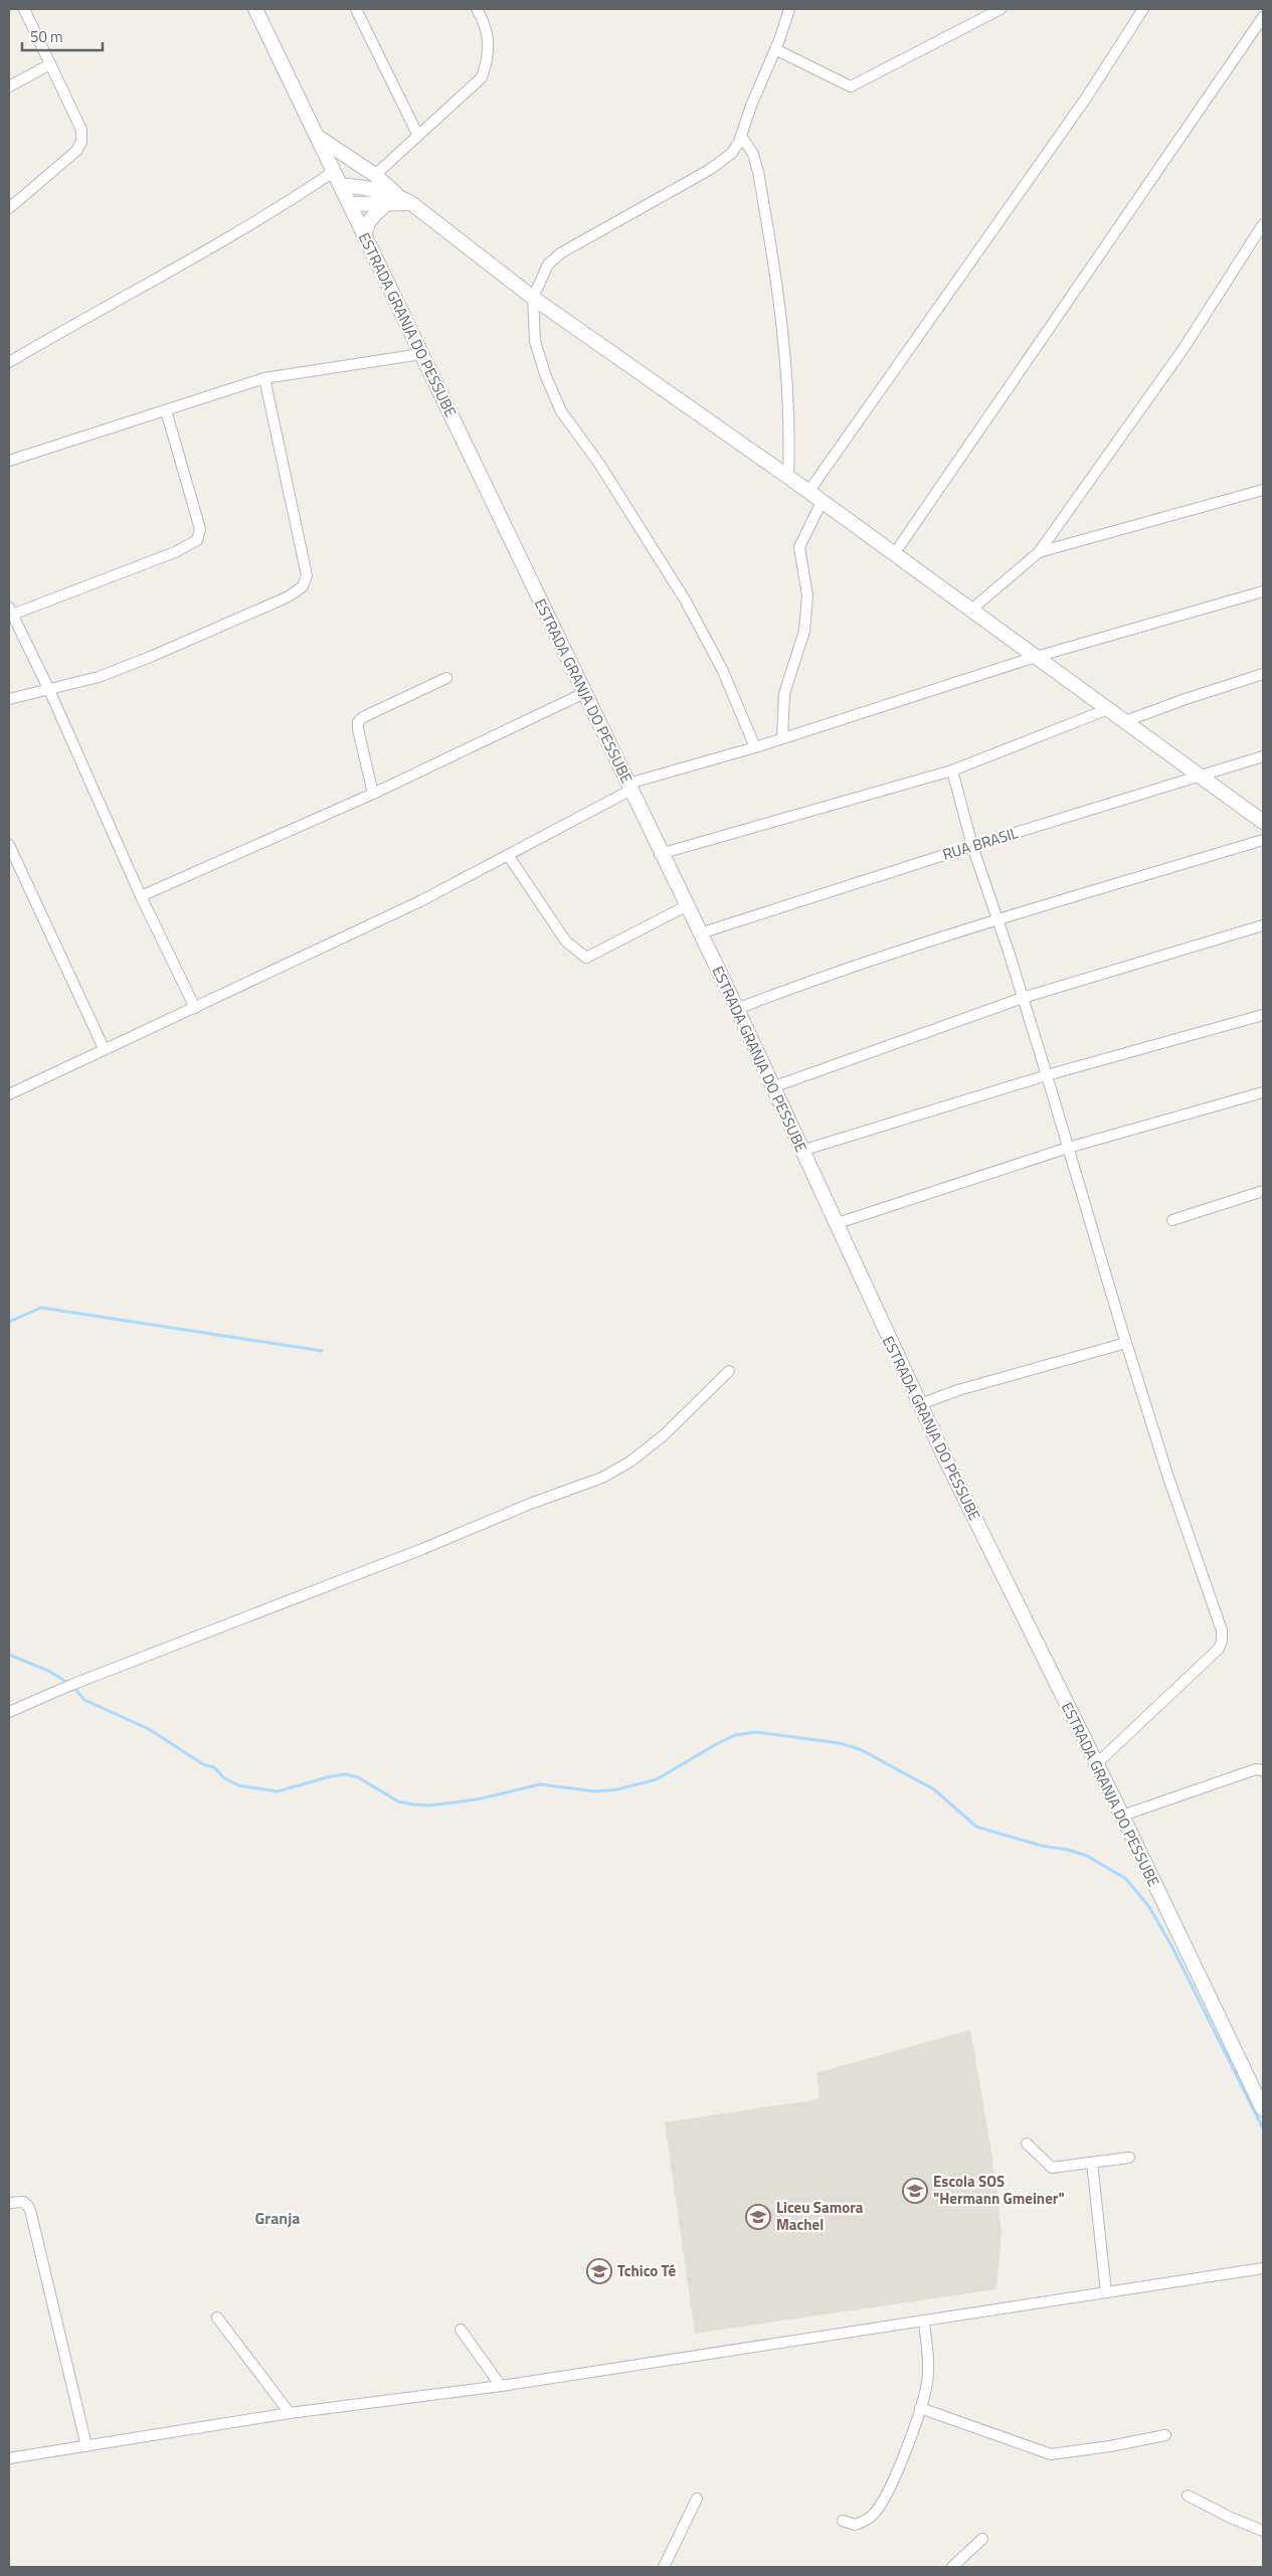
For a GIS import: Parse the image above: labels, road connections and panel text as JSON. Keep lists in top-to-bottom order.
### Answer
{
  "streets": {
    "main road": ["ESTRADA GRANJA DO PESSUBE"],
    "street": ["RUA BRASIL"]
  },
  "crossings": [
    ["ESTRADA GRANJA DO PESSUBE", "RUA BRASIL"]
  ],
  "districts": ["Granja"],
  "places": {
    "school or university": ["Escola SOS \"Hermann Gmeiner\"", "Liceu Samora Machel", "Tchico Té"]
  },
  "scale_bar": "50 m"
}
